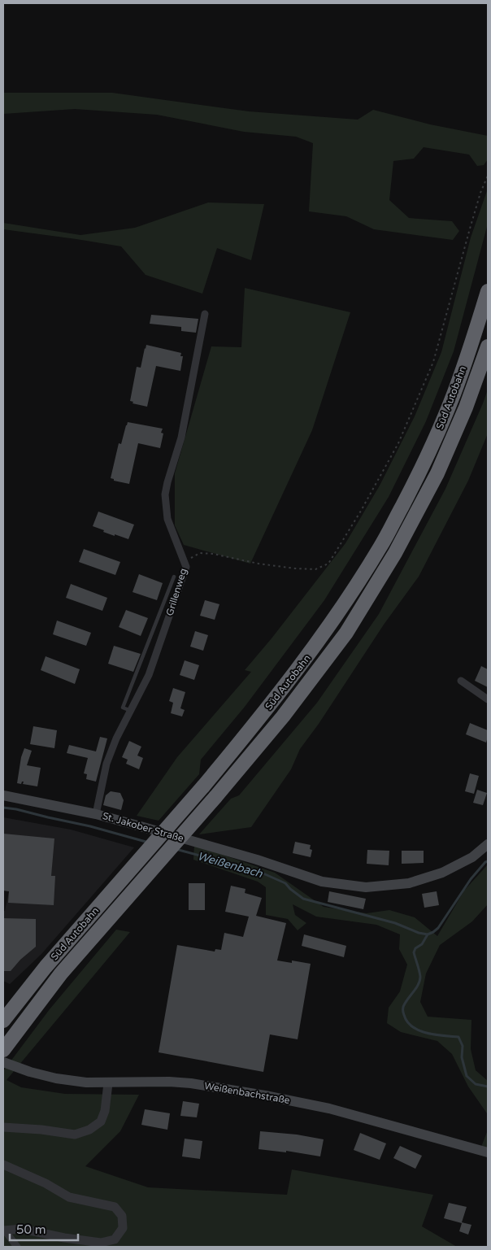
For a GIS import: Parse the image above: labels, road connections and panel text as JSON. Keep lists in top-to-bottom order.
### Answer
{
  "streets": {
    "highway": ["Süd Autobahn"],
    "main road": ["St. Jakober Straße", "Weißenbachstraße"],
    "street": ["Grillenweg"]
  },
  "crossings": [
    ["Grillenweg", "St. Jakober Straße"]
  ],
  "water": ["Weißenbach"],
  "scale_bar": "50 m"
}
